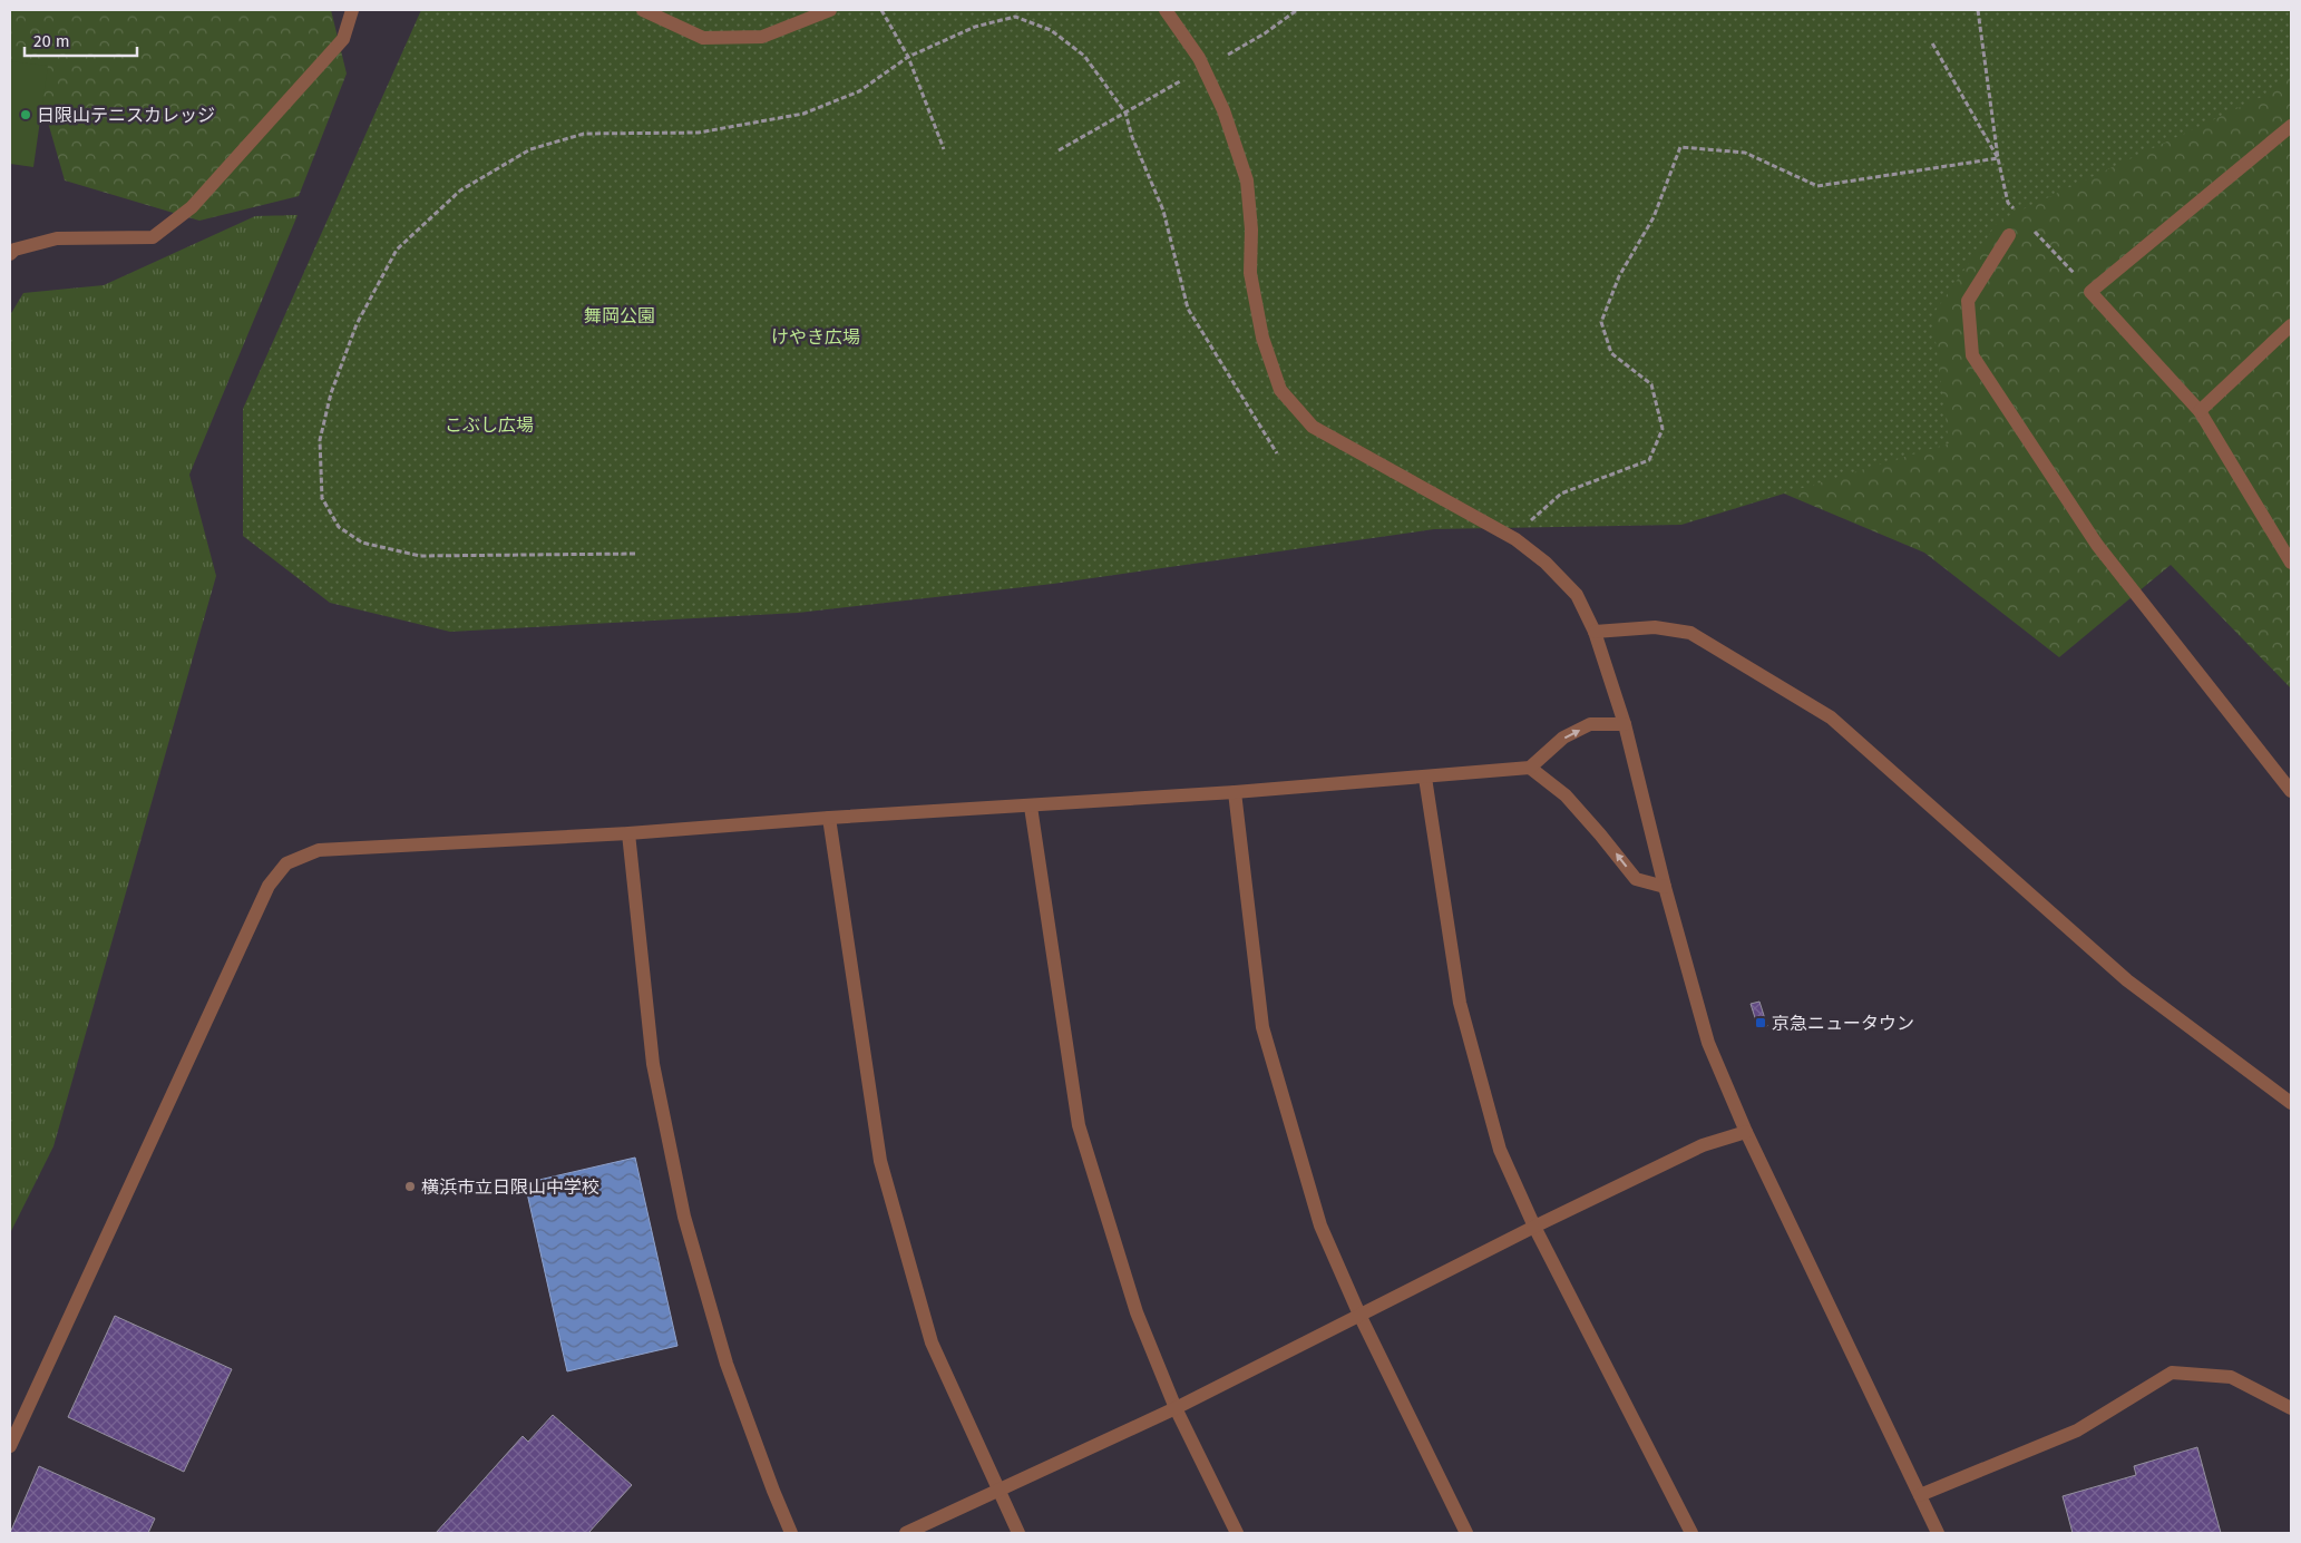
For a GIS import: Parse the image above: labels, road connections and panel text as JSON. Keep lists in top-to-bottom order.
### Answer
{
  "parks": ["舞岡公園", "けやき広場", "こぶし広場"],
  "places": {
    "other": ["日限山テニスカレッジ", "横浜市立日限山中学校"],
    "transit": ["京急ニュータウン"]
  },
  "scale_bar": "20 m"
}
